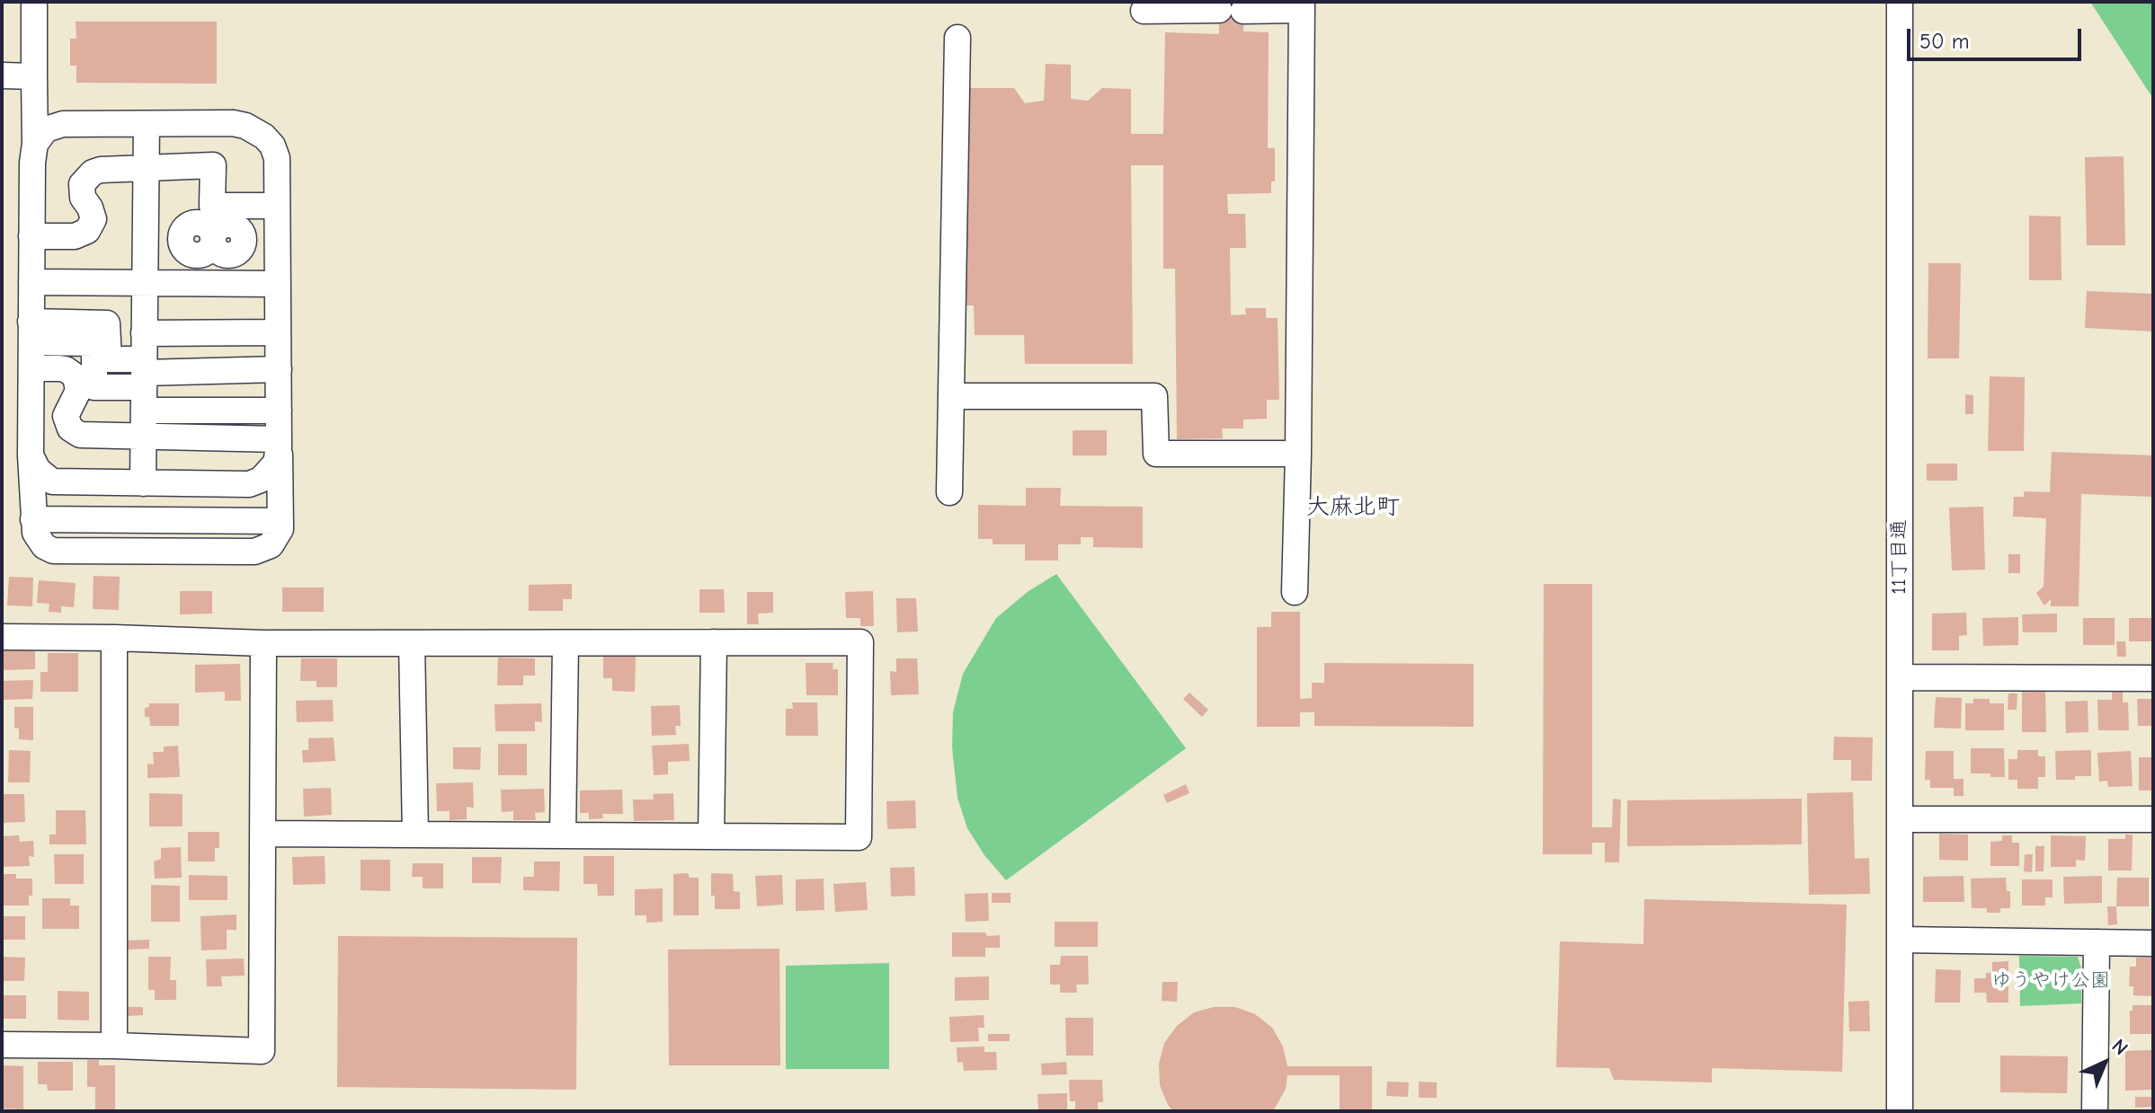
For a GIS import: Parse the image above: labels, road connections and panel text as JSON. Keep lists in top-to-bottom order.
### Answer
{
  "streets": {
    "street": ["11丁目通"]
  },
  "districts": ["大麻北町"],
  "parks": ["ゆうやけ公園"],
  "scale_bar": "50 m",
  "north": "top right"
}
